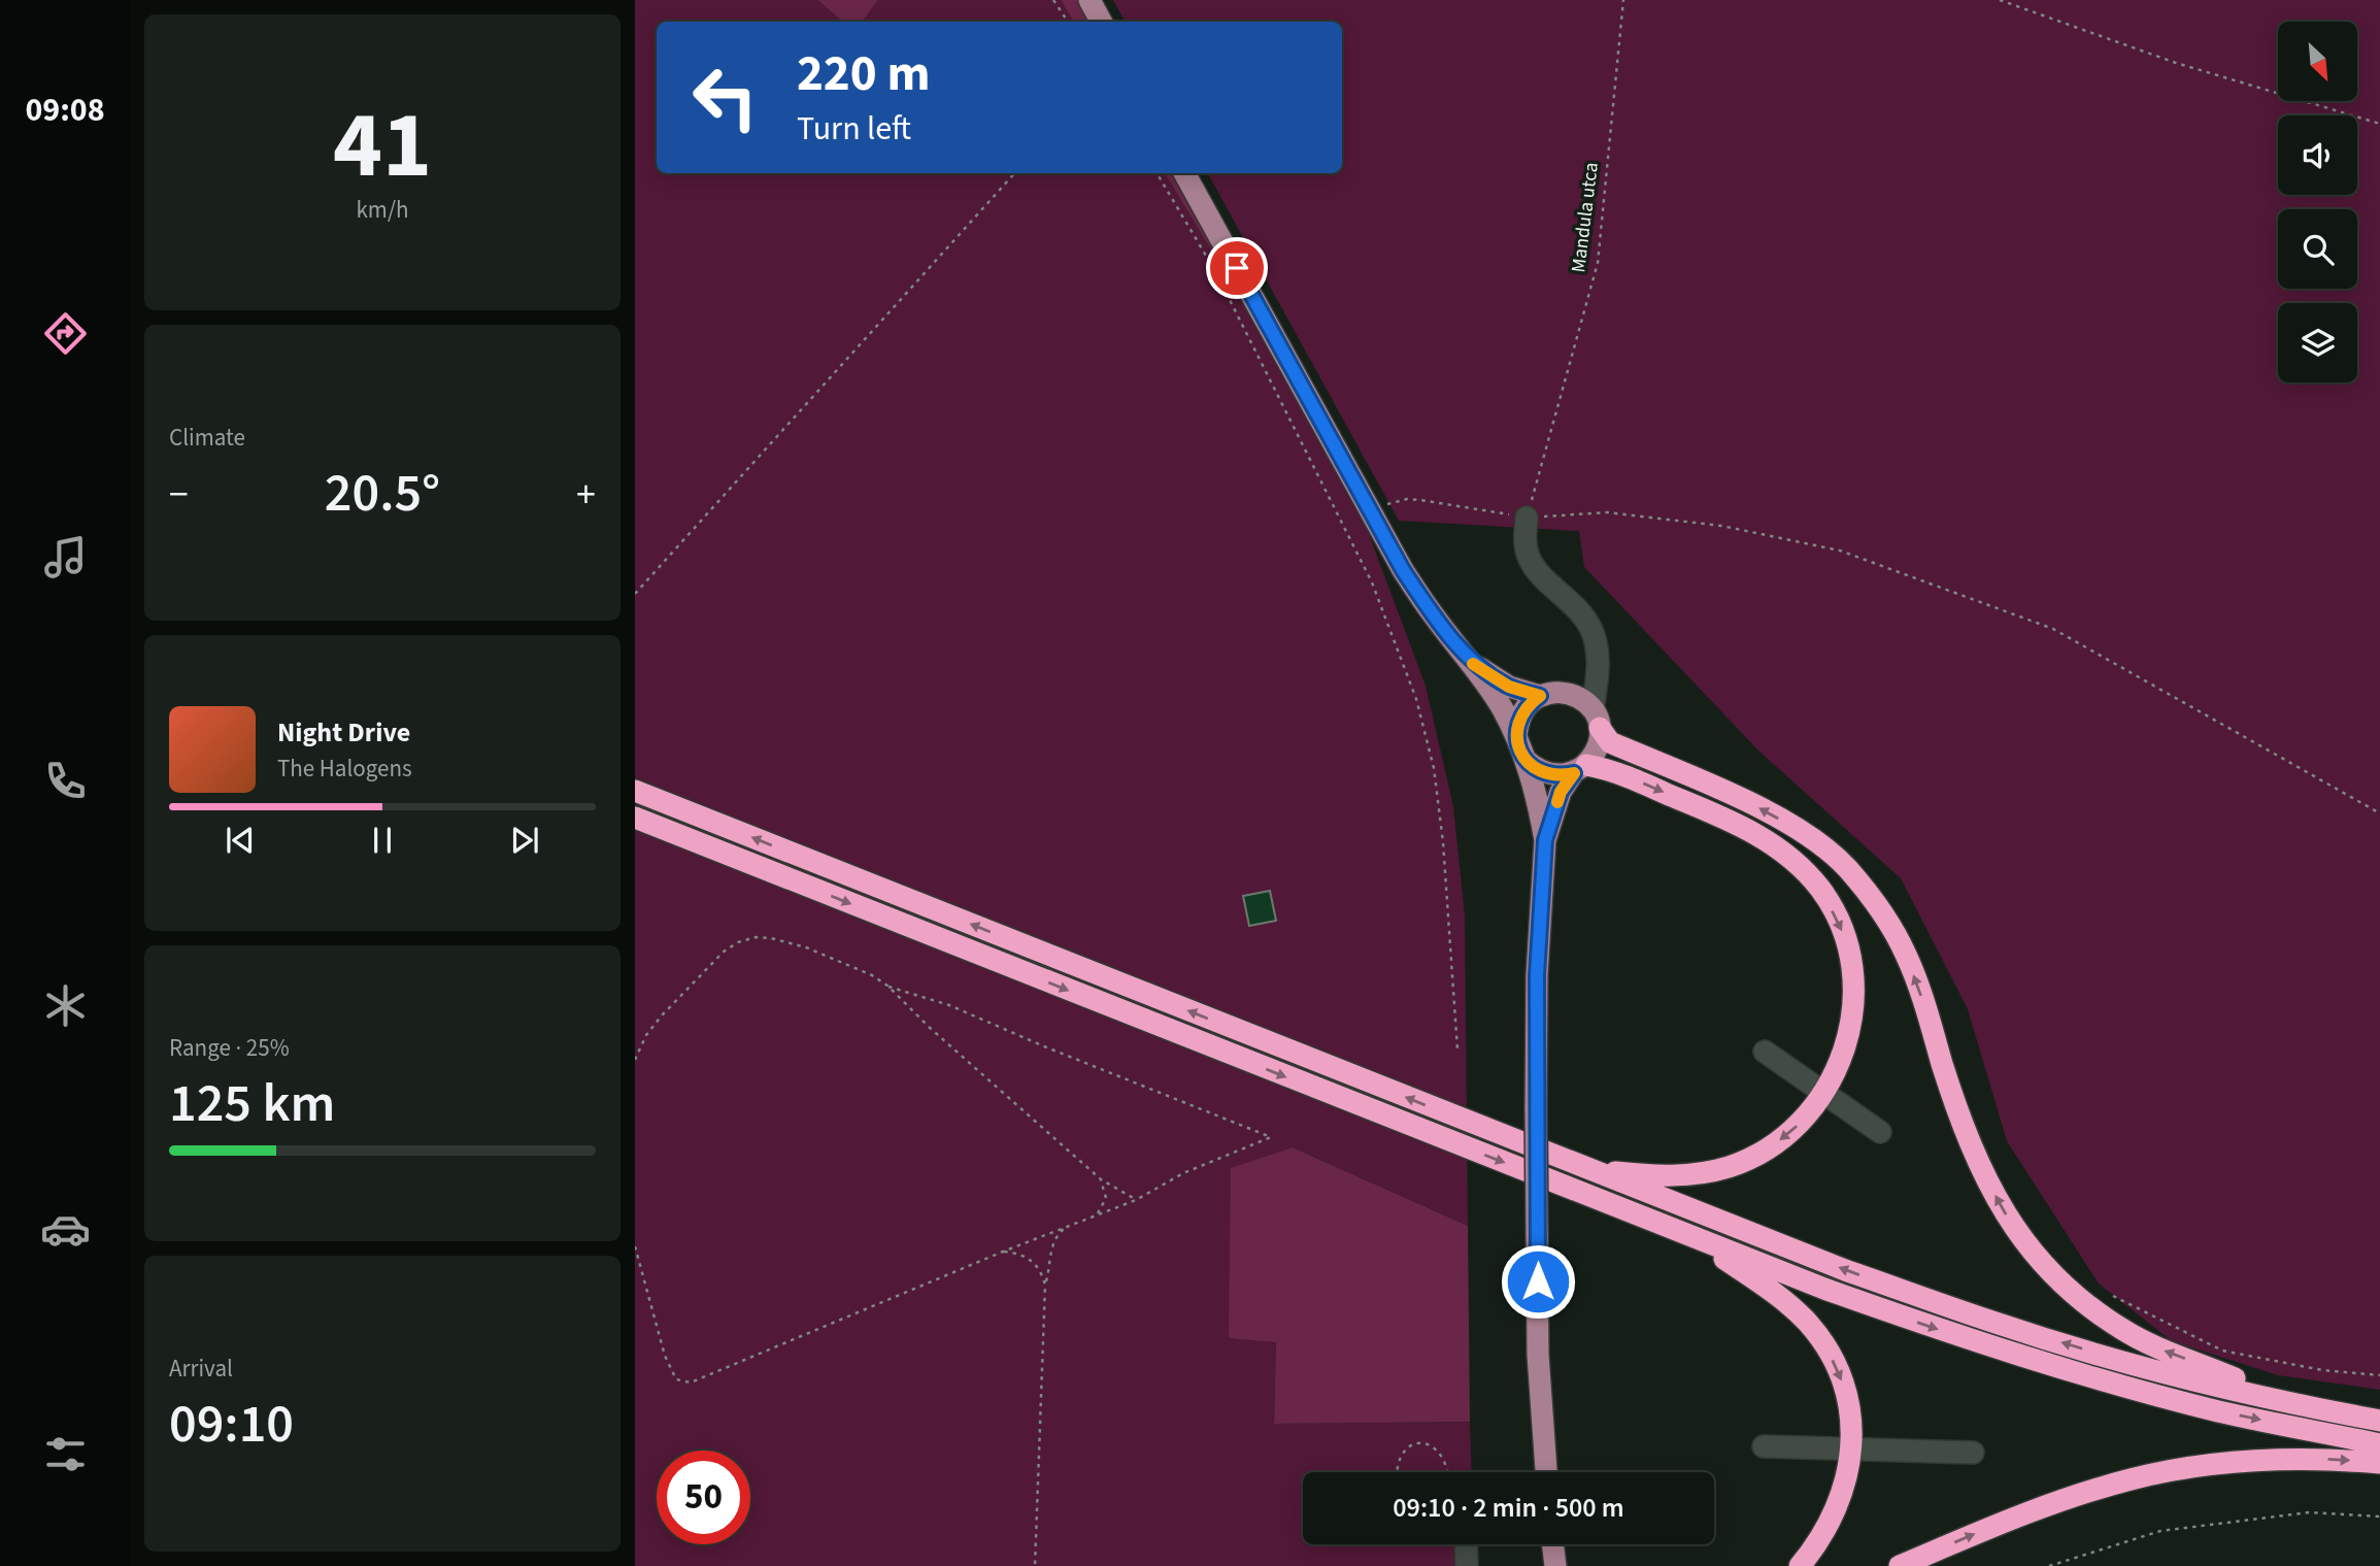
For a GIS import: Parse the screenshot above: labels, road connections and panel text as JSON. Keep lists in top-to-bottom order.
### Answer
{
  "streets": {
    "path": ["Mandula utca"]
  },
  "north": "bottom right",
  "page": {
    "tabs": "09:08",
    "tile": [
      ["41", "km/h"],
      "Climate",
      ["Range · 25%", "125 km"],
      ["Arrival", "09:10"]
    ],
    "turn": ["220 m", "Turn left"],
    "heat": ["−", "20.5°", "+"],
    "song": ["Night Drive", "The Halogens"],
    "limit": "50",
    "trip": "09:10 · 2 min · 500 m"
  }
}
